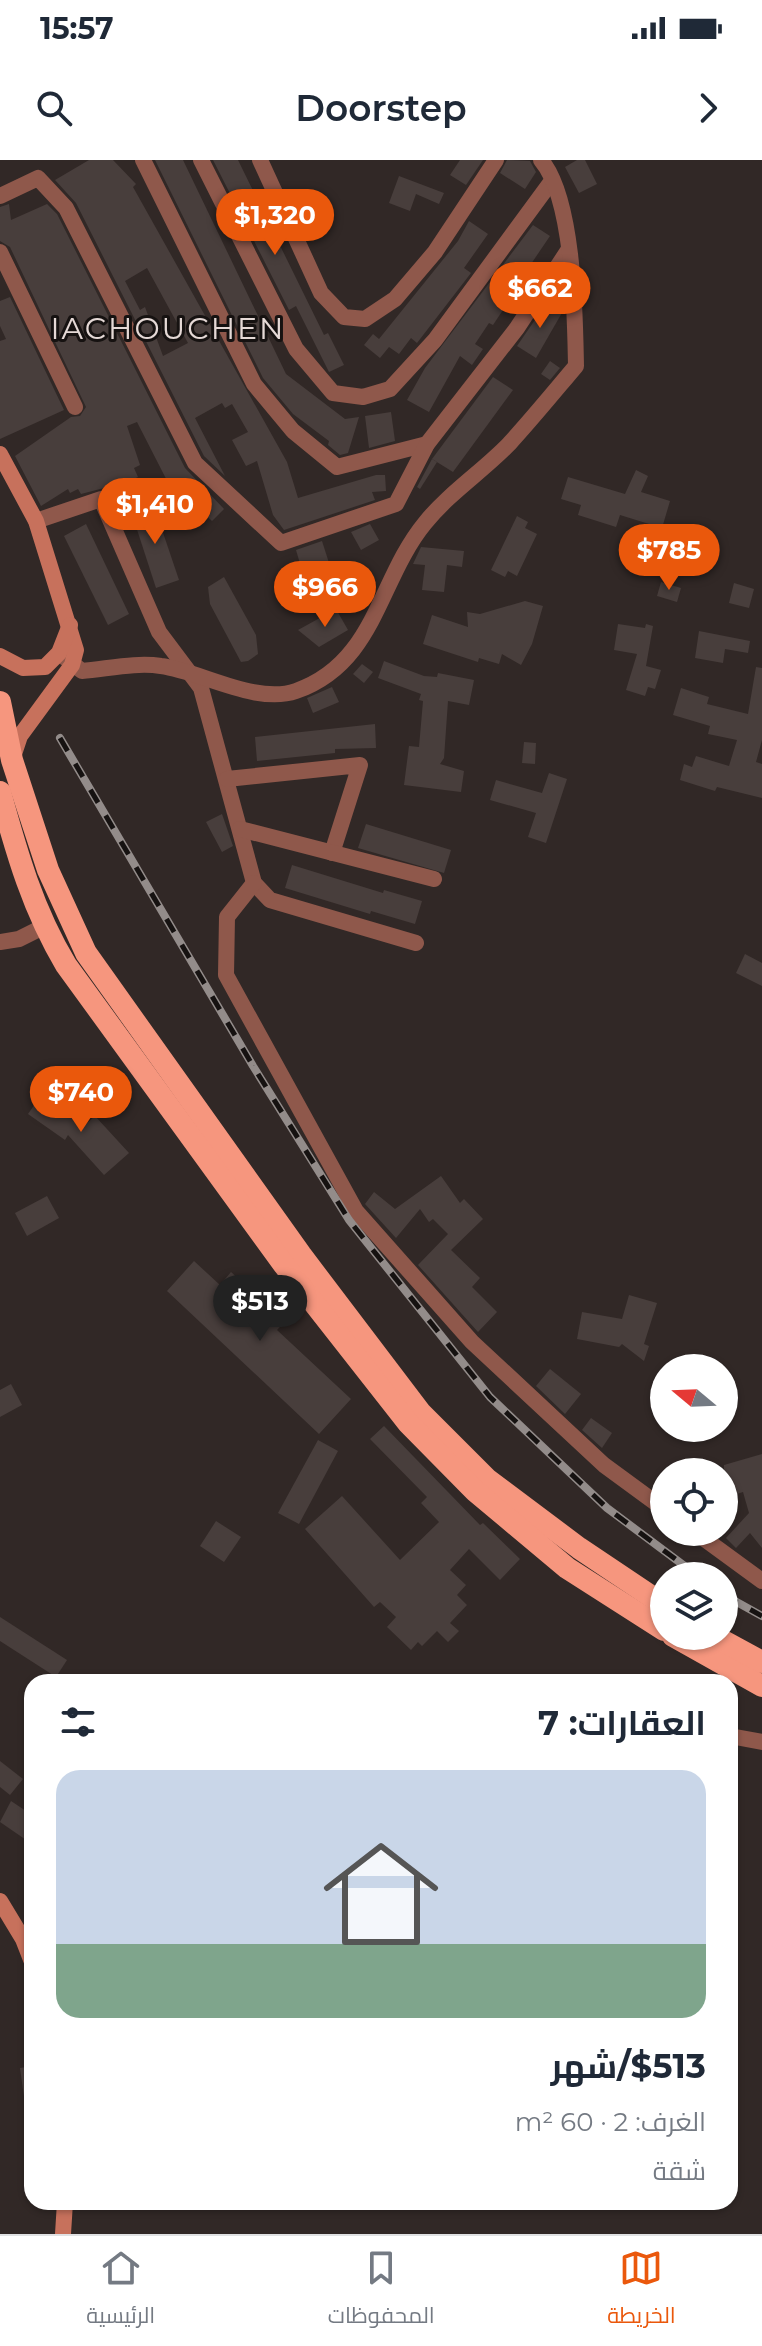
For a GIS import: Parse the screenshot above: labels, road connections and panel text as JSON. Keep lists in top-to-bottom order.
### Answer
{
  "districts": ["IACHOUCHEN"],
  "north": "left",
  "page": {
    "status": "15:57",
    "header": "Doorstep",
    "price": [
      "$1,320",
      "$662",
      "$1,410",
      "$785",
      "$966",
      "$740",
      "$513"
    ],
    "heading": "العقارات: 7",
    "list": [
      {
        "name": "$513/شهر",
        "note": "الغرف: 2 · 60 m² · شقة"
      }
    ],
    "tabs": ["الخريطة", "المحفوظات", "الرئيسية"]
  }
}
